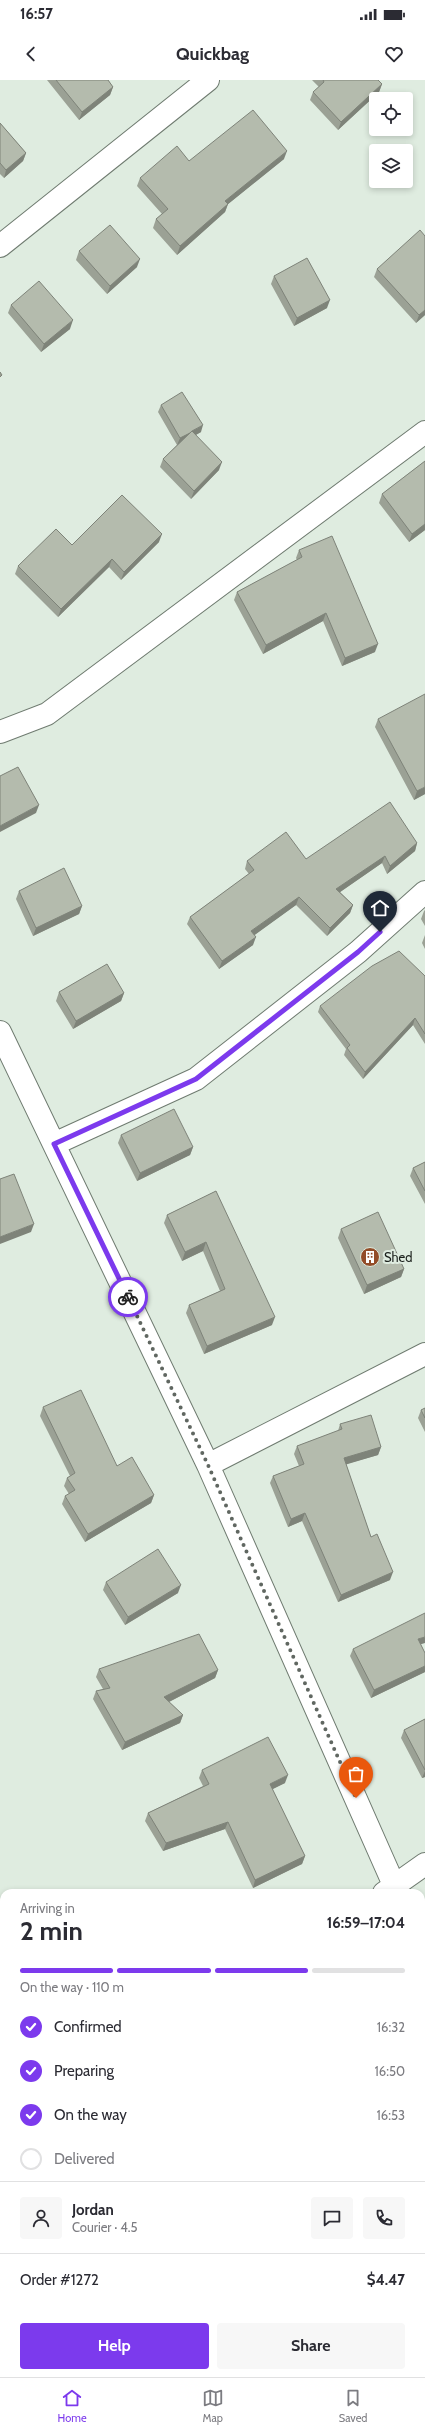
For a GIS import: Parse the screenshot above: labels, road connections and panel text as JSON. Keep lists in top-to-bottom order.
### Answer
{
  "places": {
    "building": ["Shed"]
  },
  "page": {
    "status": "16:57",
    "header": "Quickbag",
    "heading": ["2 min", "Arriving in", "16:59–17:04"],
    "panel": [
      "Jordan",
      "Courier · 4.5",
      "Order #1272",
      "$4.47"
    ],
    "bar": "On the way · 110 m",
    "list": [
      ["Confirmed", "16:32"],
      ["Preparing", "16:50"],
      ["On the way", "16:53"],
      "Delivered"
    ],
    "buttons": ["Help", "Share"],
    "tabs": ["Home", "Map", "Saved"]
  }
}
